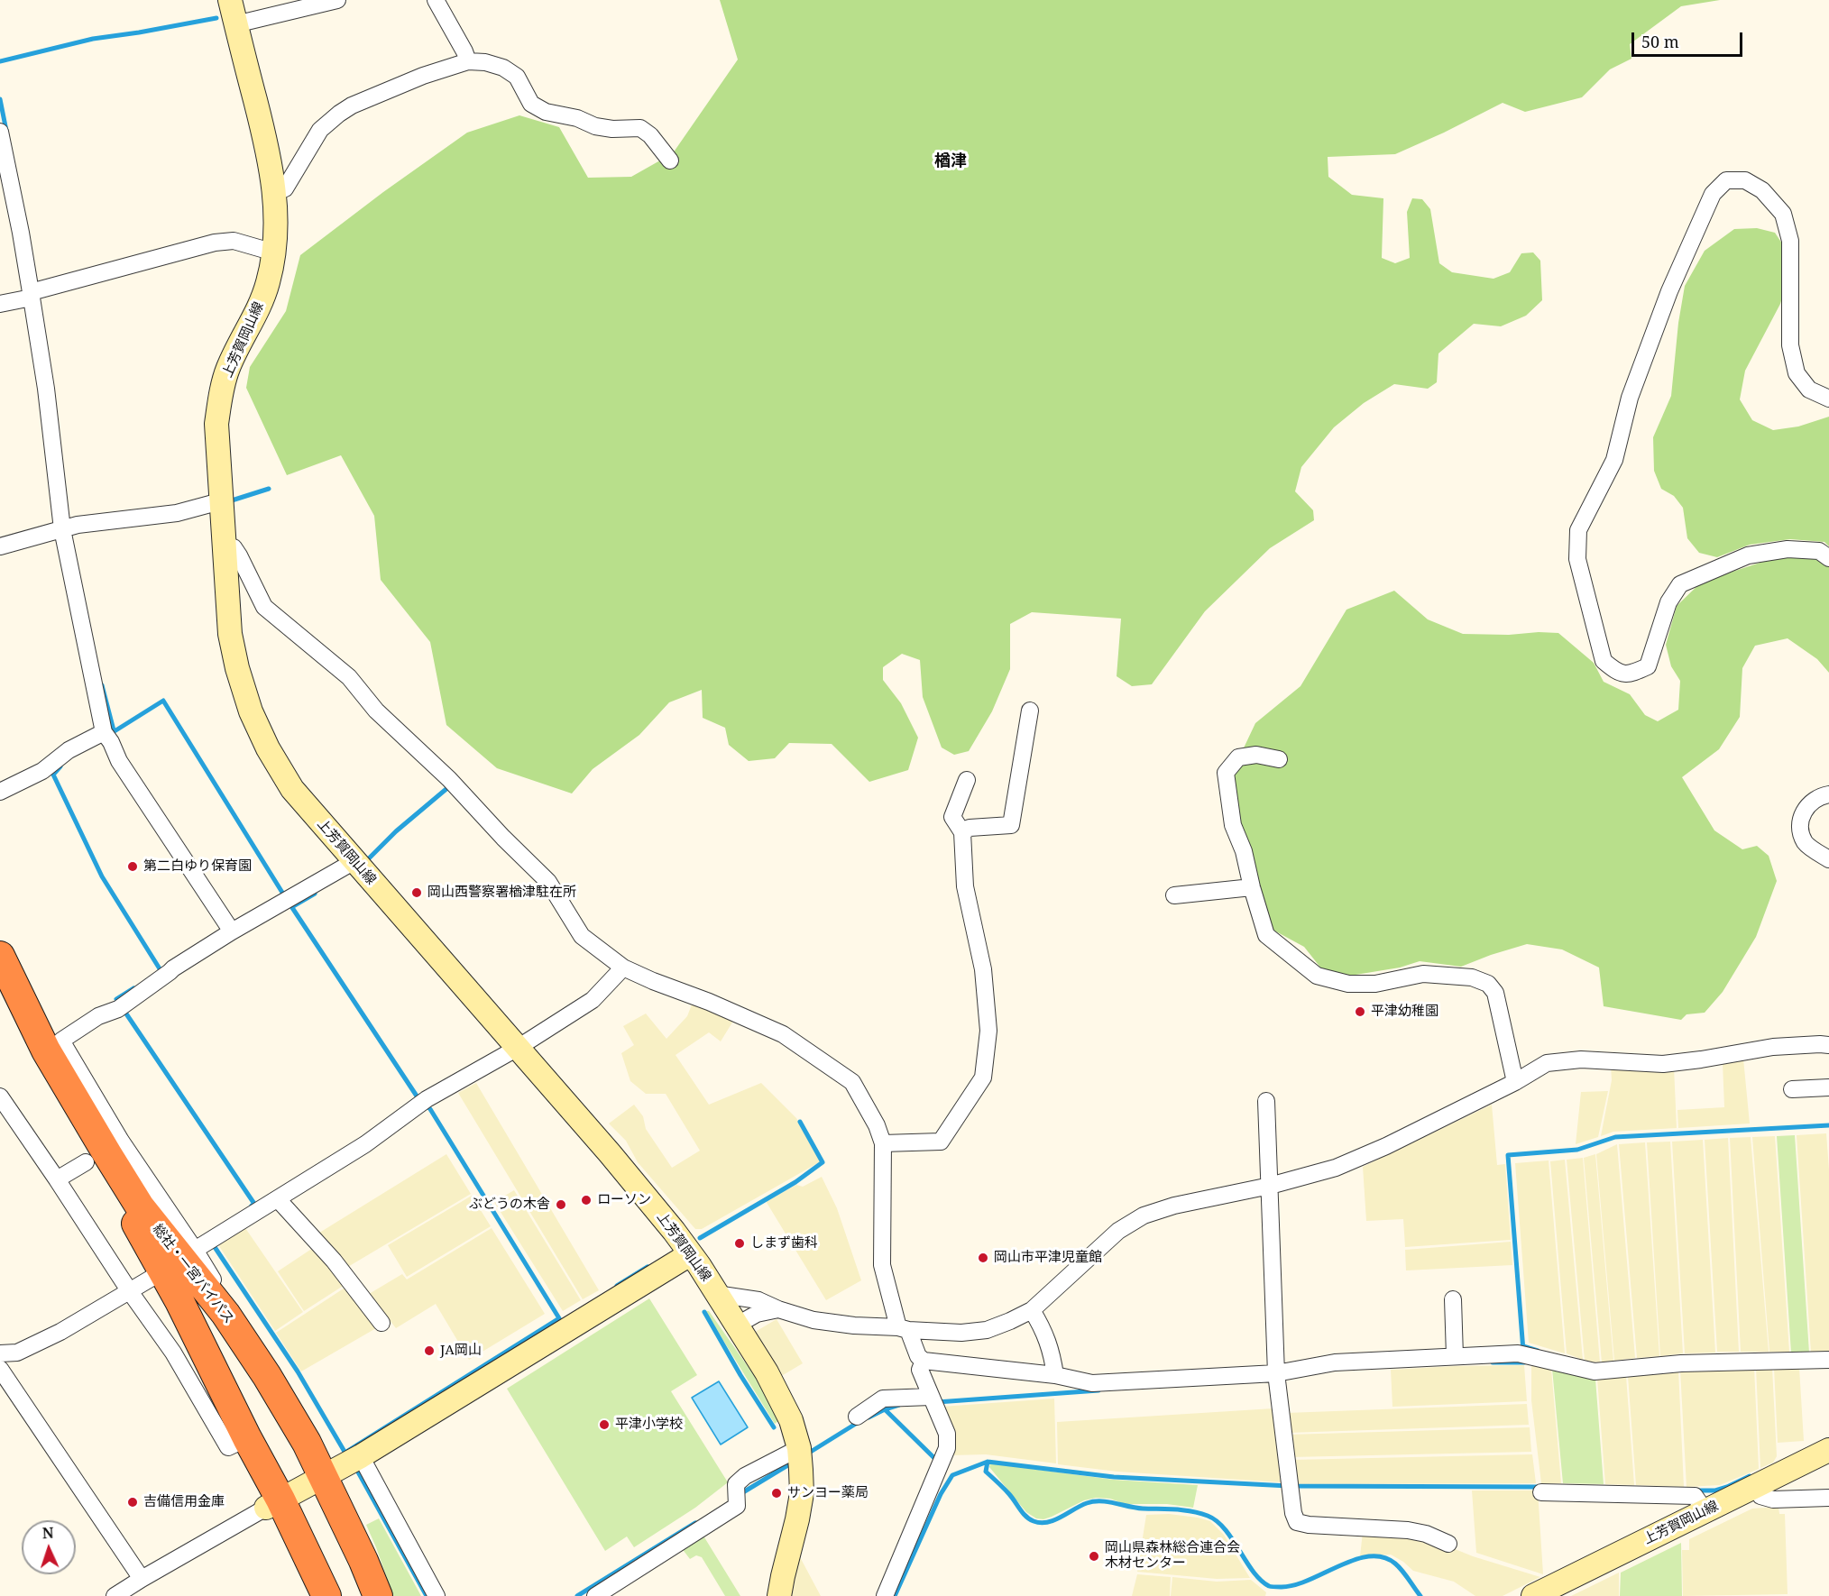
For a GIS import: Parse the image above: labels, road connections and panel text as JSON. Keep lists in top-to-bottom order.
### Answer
{
  "streets": {
    "highway": ["総社・一宮バイパス"],
    "main road": ["上芳賀岡山線"]
  },
  "districts": ["楢津"],
  "places": [
    "第二白ゆり保育園",
    "岡山西警察署楢津駐在所",
    "平津幼稚園",
    "ローソン",
    "ぶどうの木舎",
    "しまず歯科",
    "岡山市平津児童館",
    "JA岡山",
    "平津小学校",
    "サンヨー薬局",
    "吉備信用金庫",
    "岡山県森林総合連合会 木材センター"
  ],
  "scale_bar": "50 m",
  "north": "top"
}
